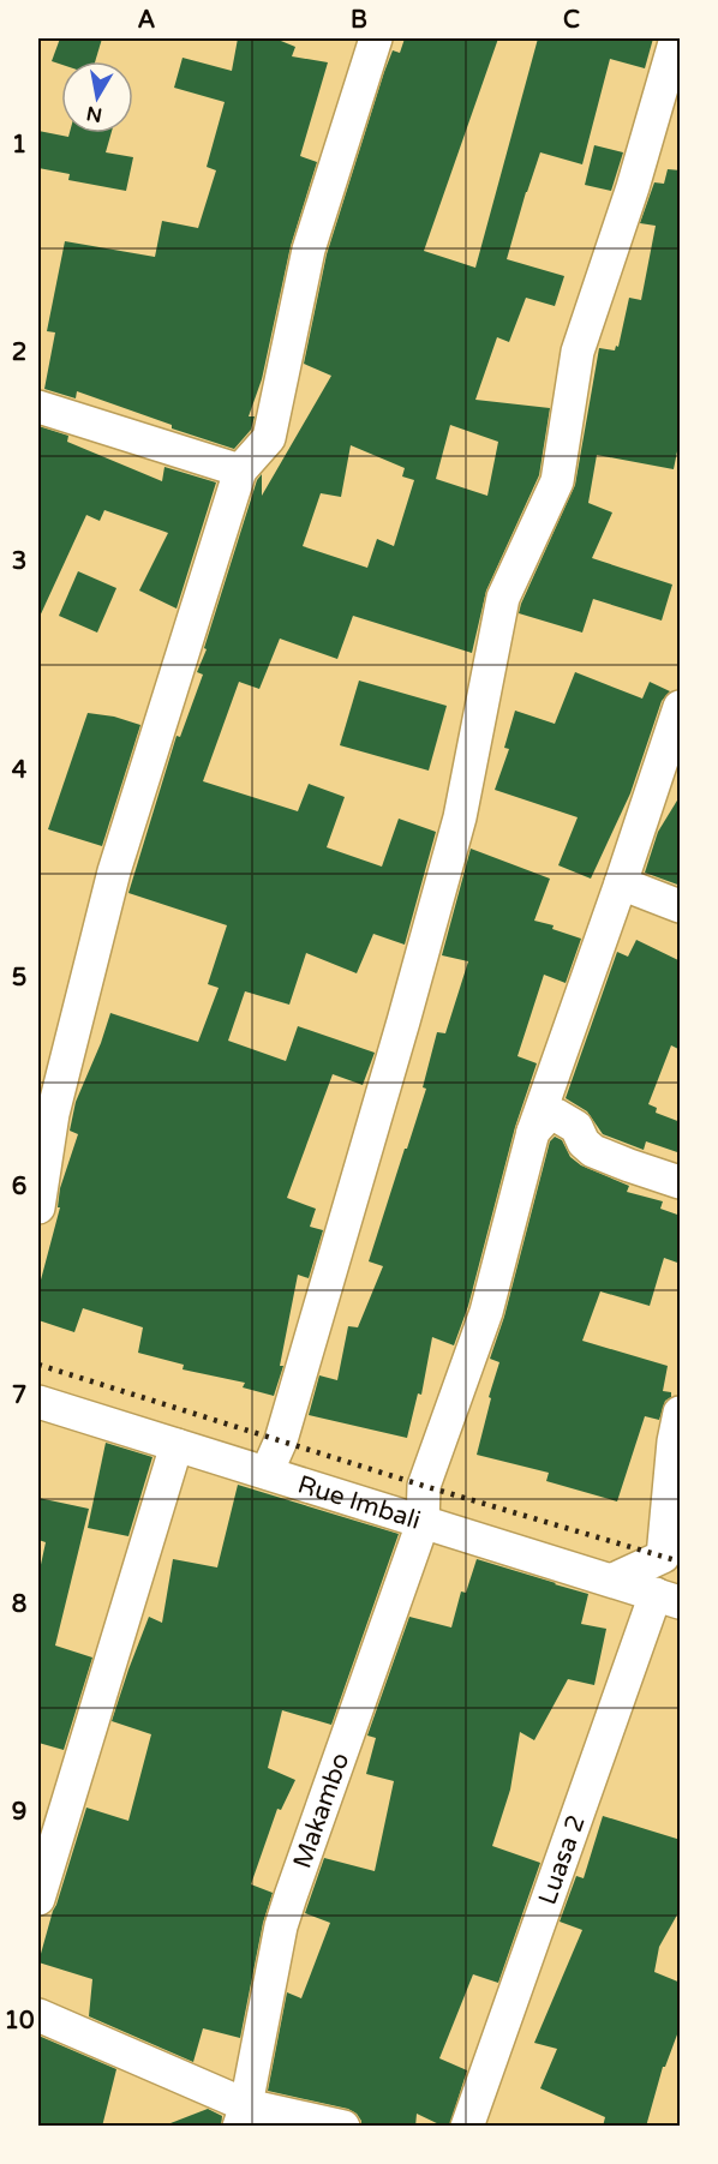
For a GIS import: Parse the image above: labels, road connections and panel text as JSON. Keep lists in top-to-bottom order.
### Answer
{
  "streets": {
    "street": ["Rue Imbali", "Makambo", "Luasa 2"]
  },
  "crossings": [
    ["Rue Imbali", "Makambo"],
    ["Rue Imbali", "Luasa 2"]
  ],
  "north": "bottom",
  "grid": {
    "columns": ["A", "B", "C"],
    "rows": [
      "1",
      "2",
      "3",
      "4",
      "5",
      "6",
      "7",
      "8",
      "9",
      "10"
    ]
  }
}
